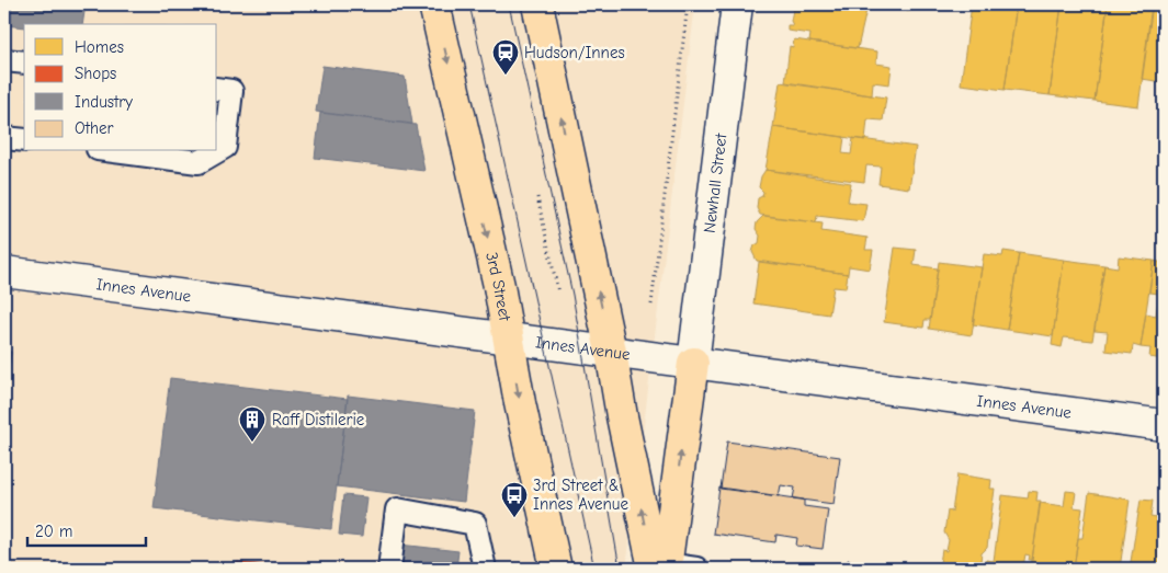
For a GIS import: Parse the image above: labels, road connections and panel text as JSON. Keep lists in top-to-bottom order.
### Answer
{
  "streets": {
    "main road": ["3rd Street"],
    "street": ["Newhall Street", "Innes Avenue"]
  },
  "crossings": [
    ["Newhall Street", "Innes Avenue"],
    ["3rd Street", "Innes Avenue"]
  ],
  "places": {
    "station": ["Hudson/Innes"],
    "building": ["Raff Distilerie"],
    "bus stop": ["3rd Street & Innes Avenue"]
  },
  "legend": [
    "Homes",
    "Shops",
    "Industry",
    "Other"
  ],
  "scale_bar": "20 m"
}
